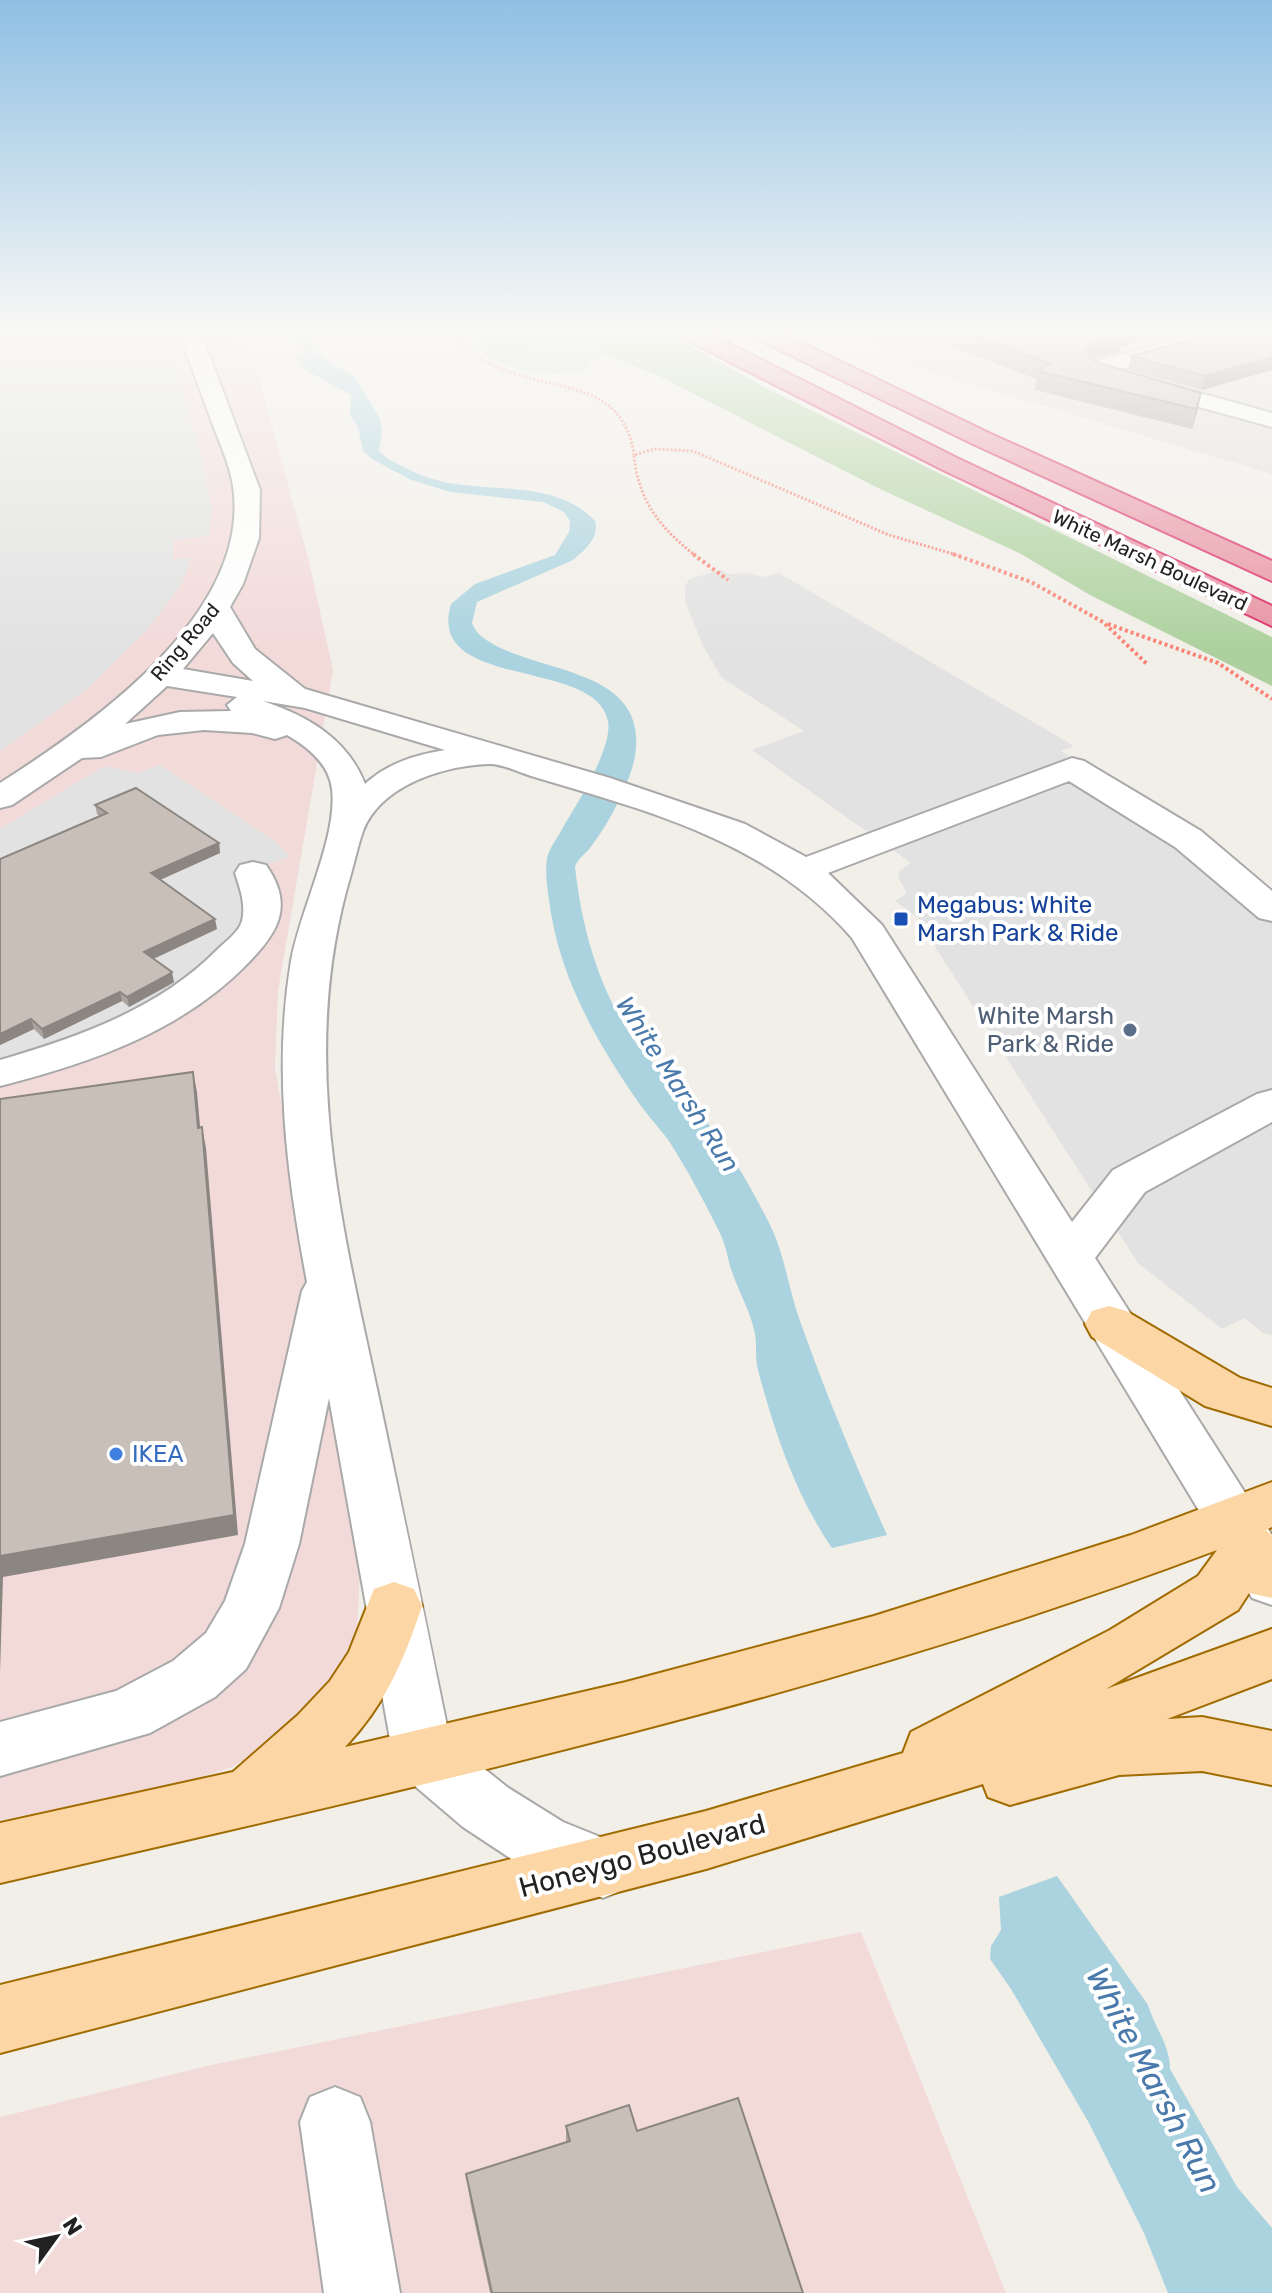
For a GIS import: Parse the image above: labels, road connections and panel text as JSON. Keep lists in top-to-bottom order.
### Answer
{
  "streets": {
    "highway": ["White Marsh Boulevard"],
    "main road": ["Honeygo Boulevard"],
    "street": ["Ring Road"]
  },
  "water": ["White Marsh Run"],
  "places": {
    "transit": ["Megabus: White Marsh Park & Ride"],
    "other": ["White Marsh Park & Ride", "IKEA"]
  },
  "north": "top right"
}
